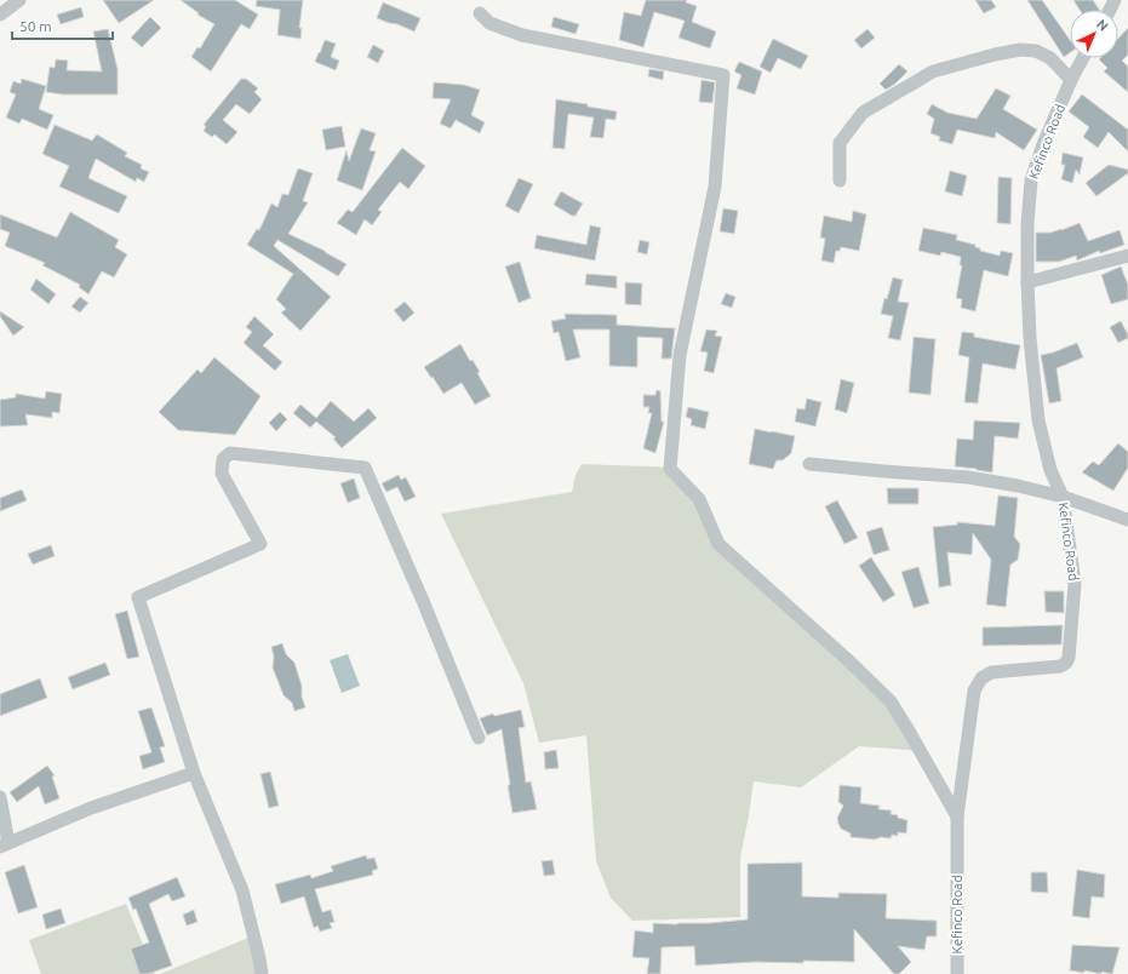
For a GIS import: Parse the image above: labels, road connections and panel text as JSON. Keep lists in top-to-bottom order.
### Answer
{
  "streets": {
    "street": ["Kefinco Road"]
  },
  "scale_bar": "50 m",
  "north": "top right"
}
